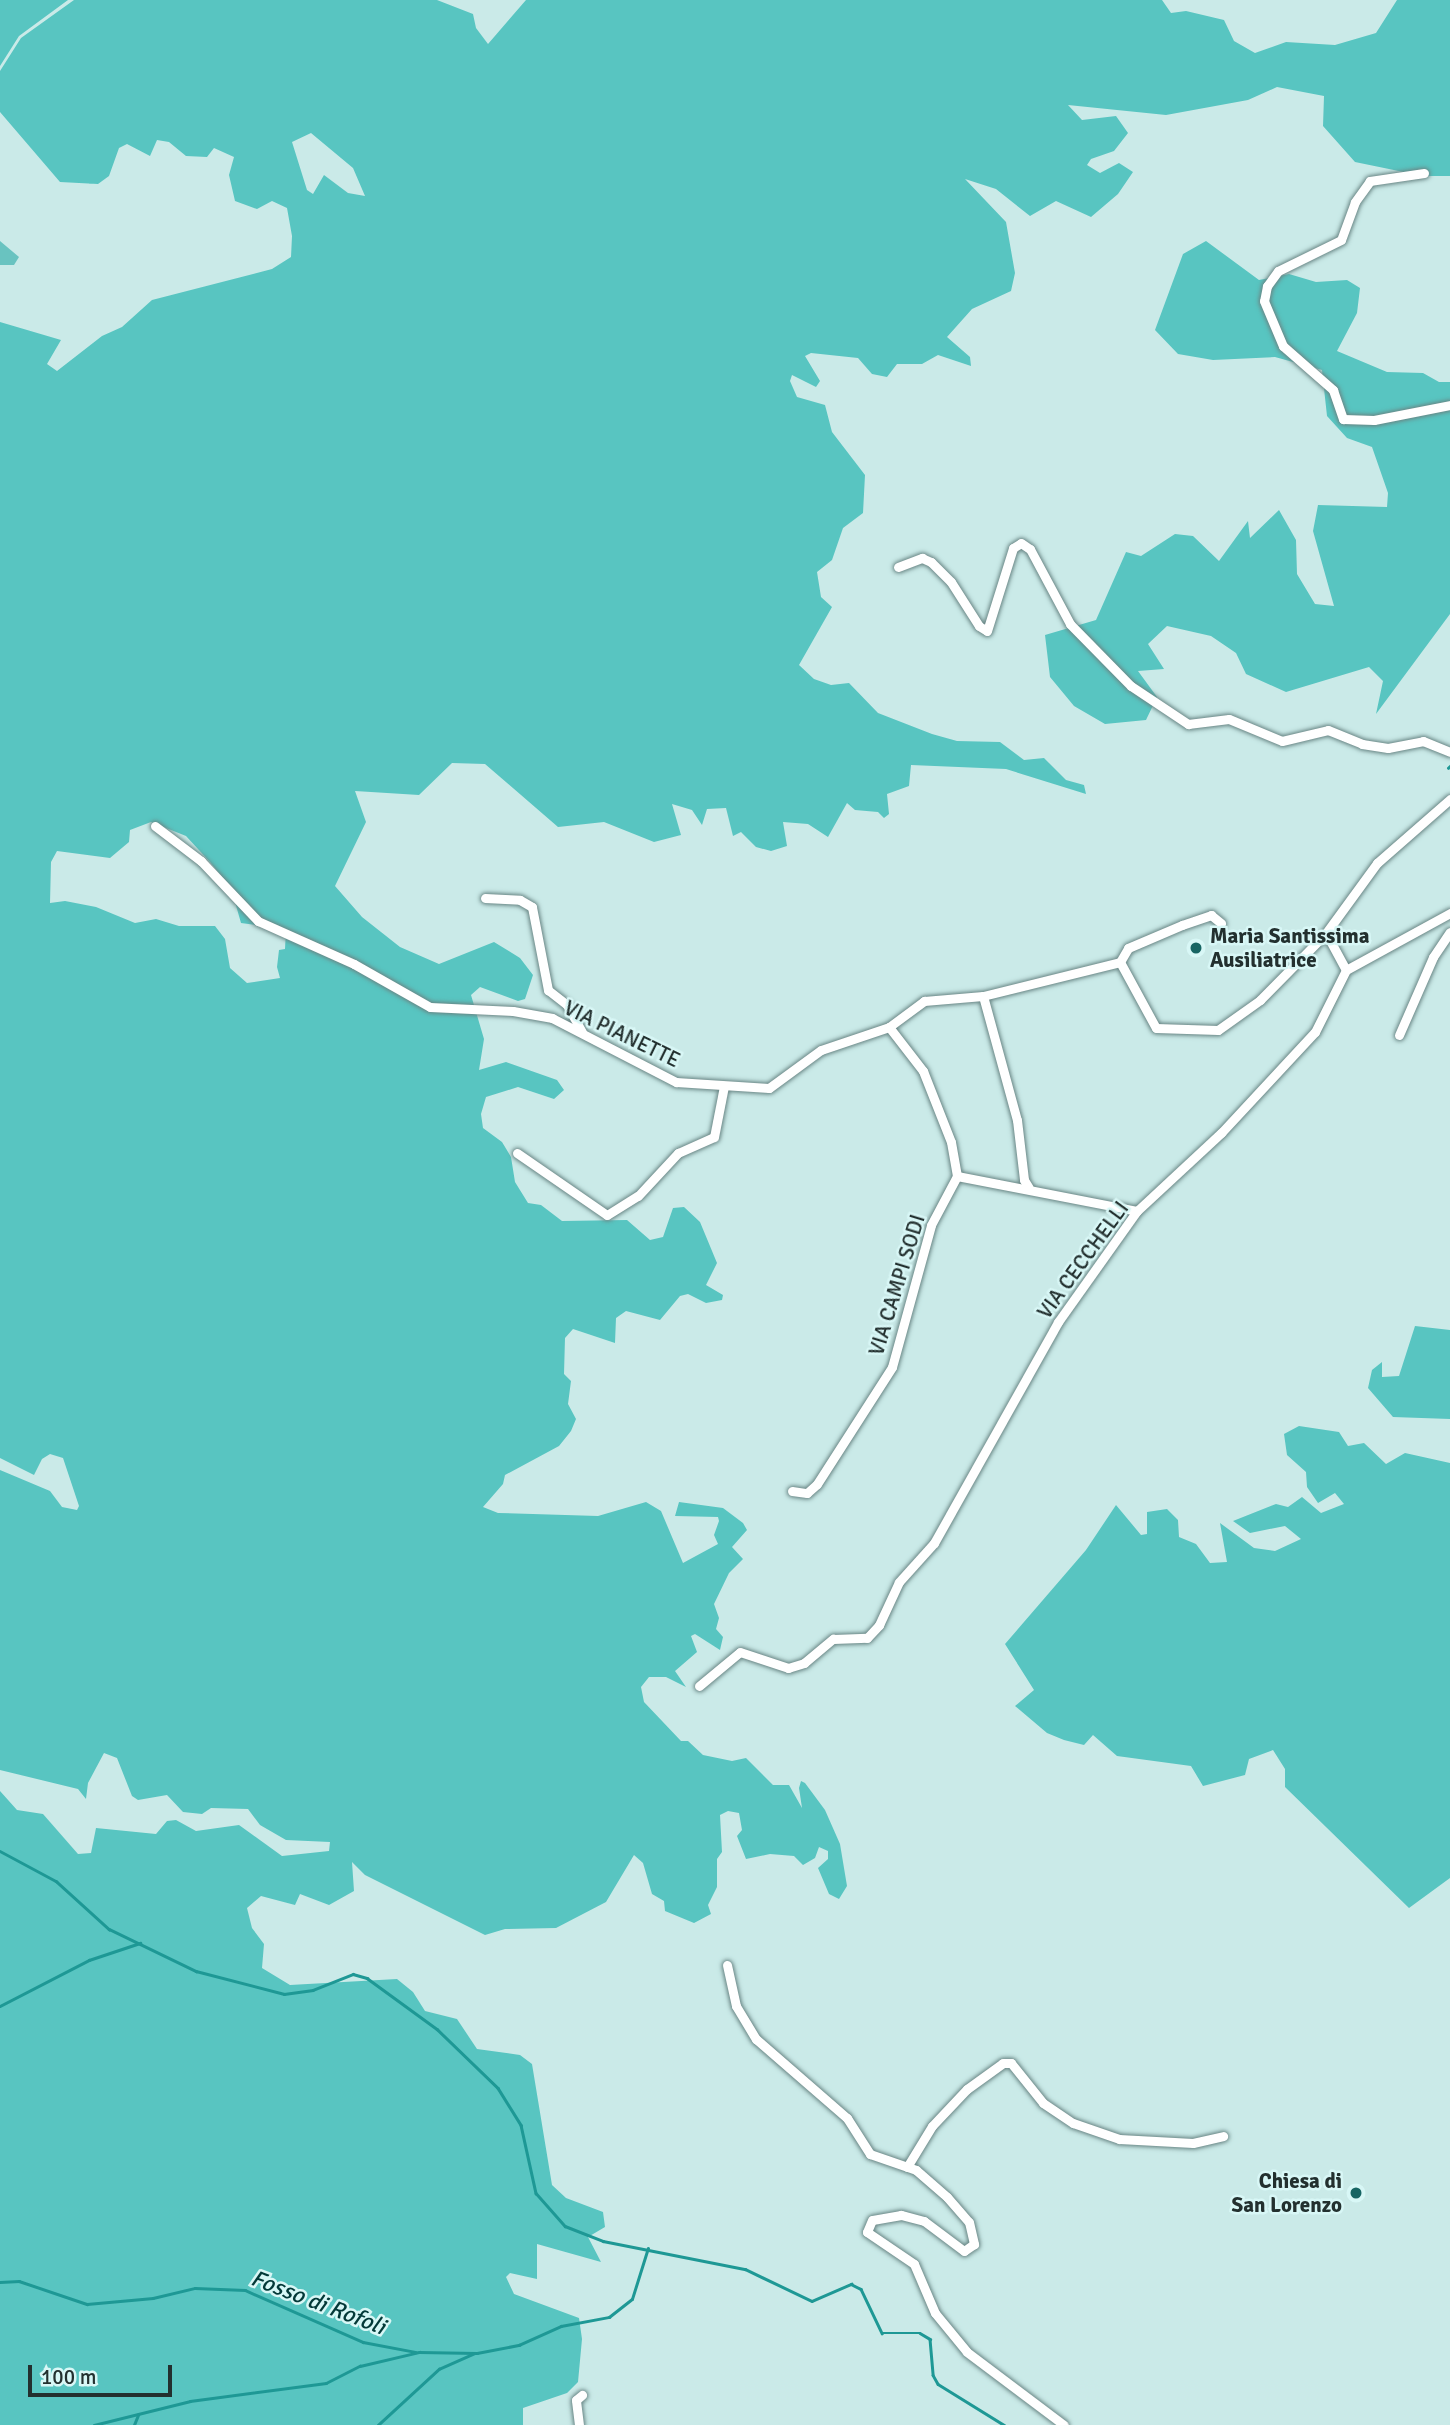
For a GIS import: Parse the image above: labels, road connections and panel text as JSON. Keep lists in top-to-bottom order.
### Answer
{
  "streets": {
    "street": ["VIA PIANETTE", "VIA CECCHELLI", "VIA CAMPI SODI"]
  },
  "water": ["Fosso di Rofoli"],
  "places": ["Maria Santissima Ausiliatrice", "Chiesa di San Lorenzo"],
  "scale_bar": "100 m"
}
